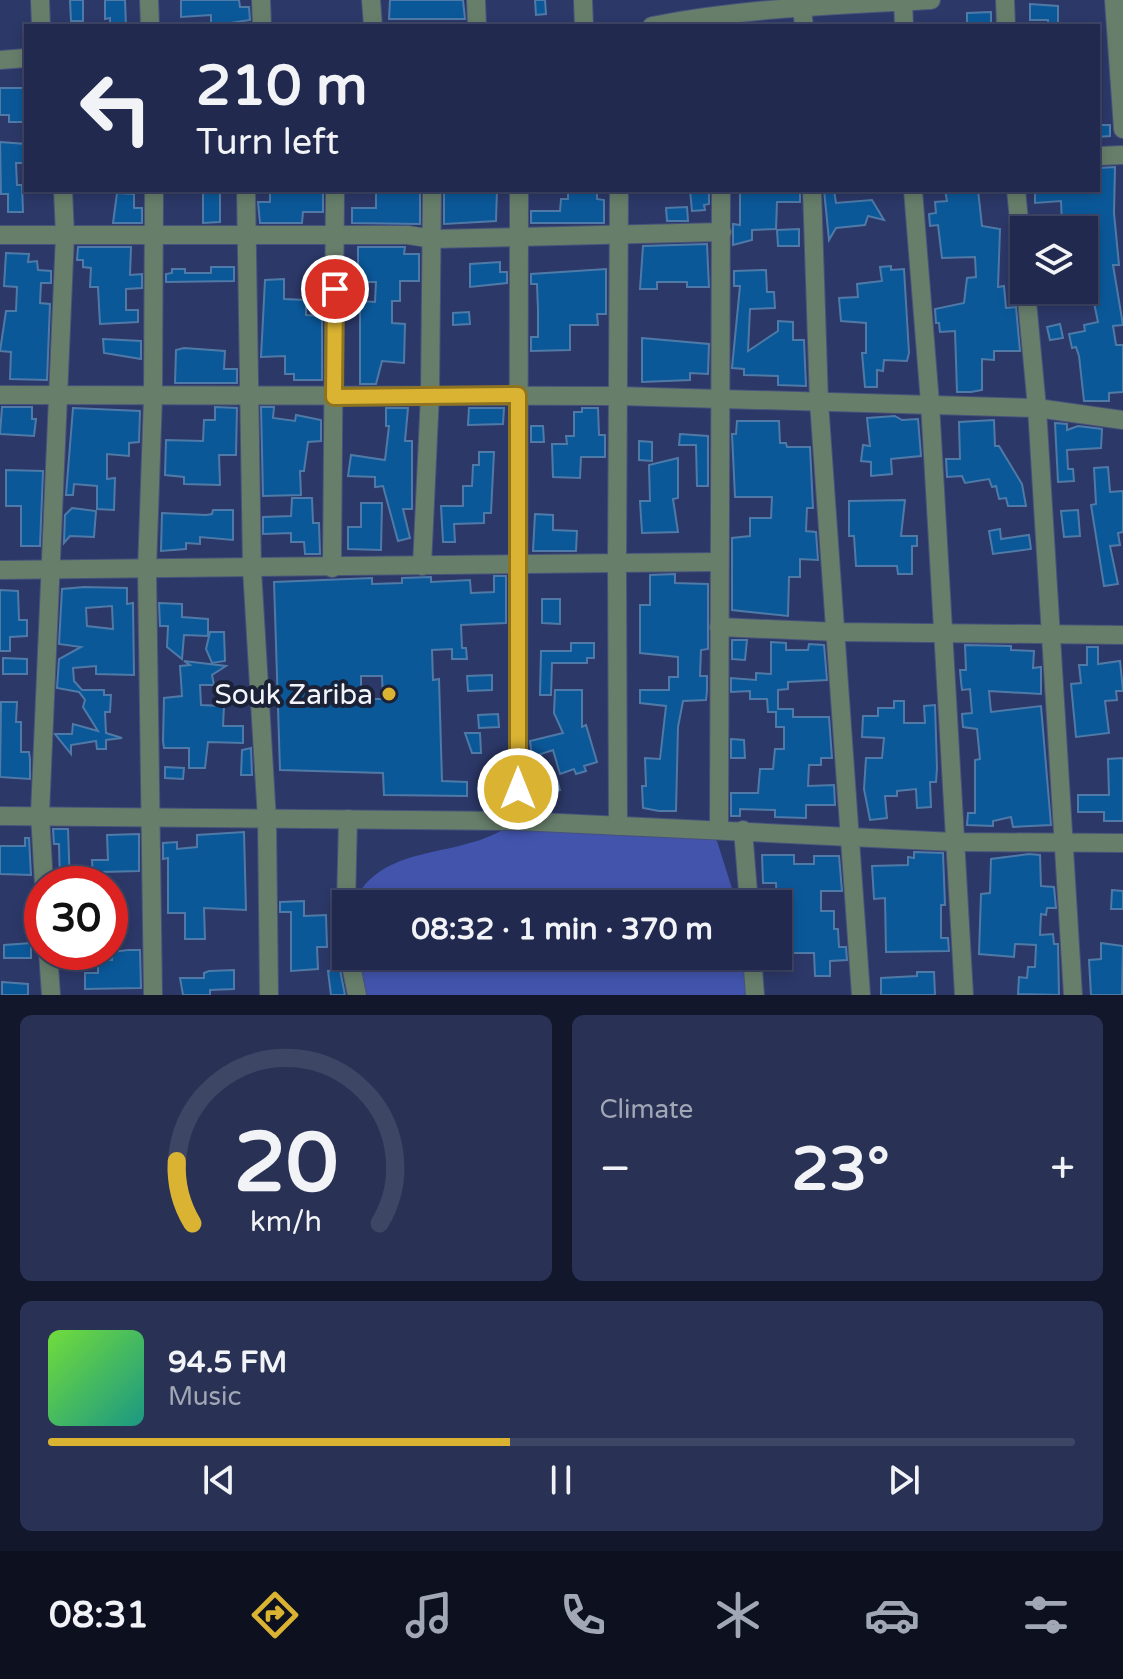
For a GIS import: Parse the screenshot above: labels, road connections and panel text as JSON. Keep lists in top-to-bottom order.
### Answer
{
  "places": ["Souk Zariba"],
  "page": {
    "turn": ["210 m", "Turn left"],
    "limit": "30",
    "trip": "08:32 · 1 min · 370 m",
    "tile": "Climate",
    "heat": ["−", "23°", "+"],
    "song": ["94.5 FM", "Music"],
    "tabs": "08:31",
    "gauge": ["20", "km/h"]
  }
}
